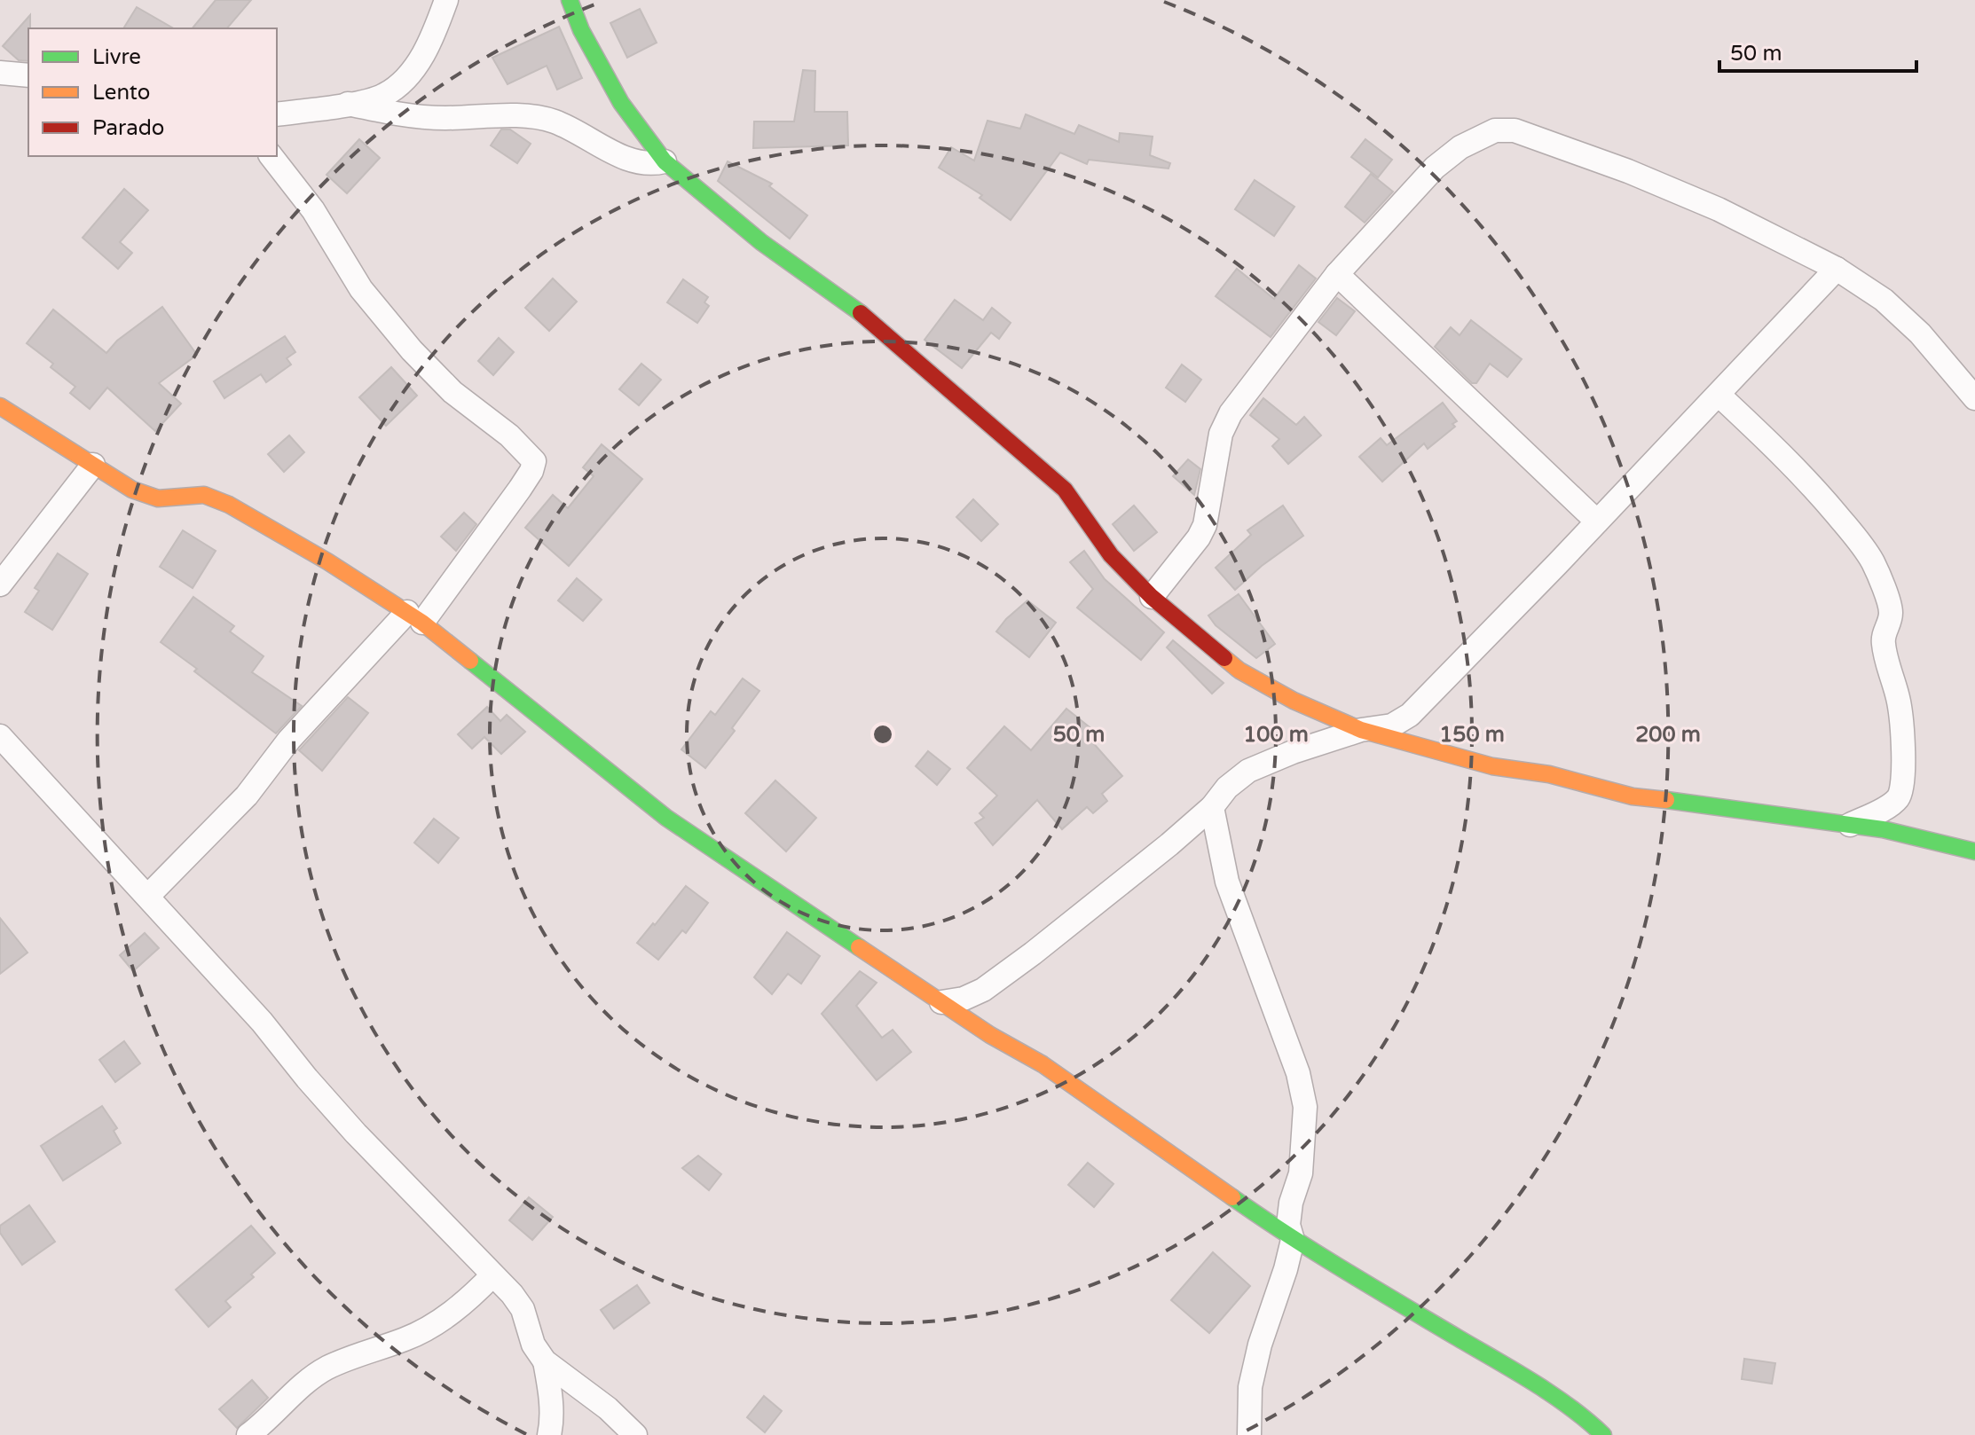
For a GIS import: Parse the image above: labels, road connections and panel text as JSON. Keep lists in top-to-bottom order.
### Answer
{
  "legend": ["Livre", "Lento", "Parado"],
  "scale_bar": "50 m",
  "rings": [
    "50 m",
    "100 m",
    "150 m",
    "200 m"
  ]
}
